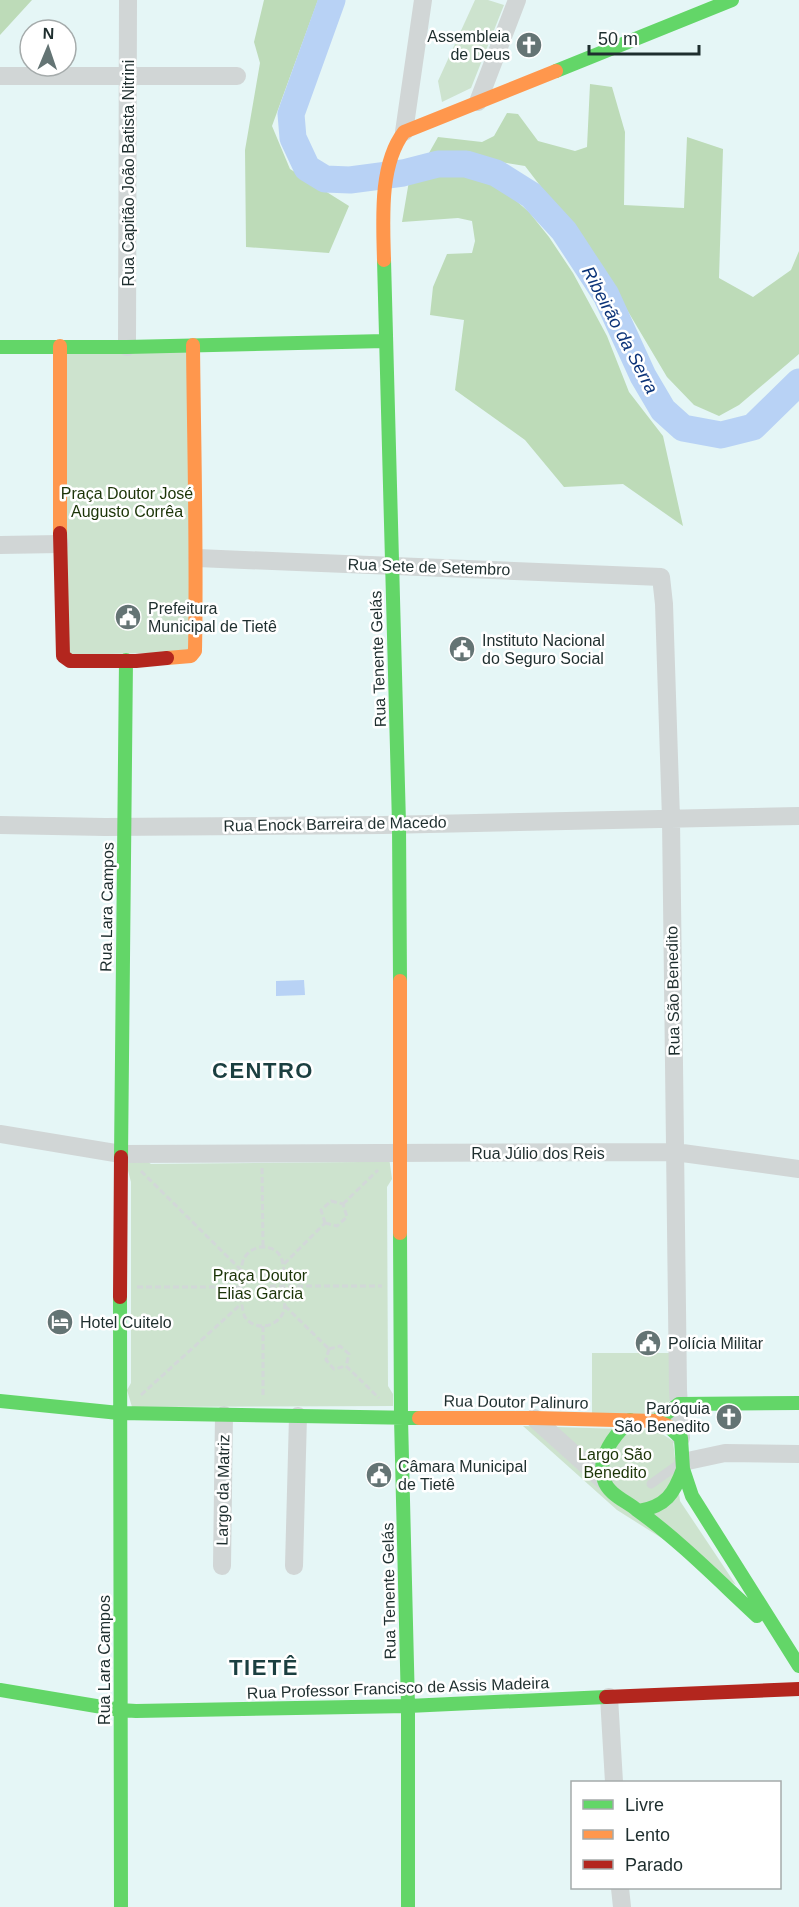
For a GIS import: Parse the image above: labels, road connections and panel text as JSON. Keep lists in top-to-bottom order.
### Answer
{
  "streets": {
    "street": [
      "Rua Capitão João Batista Nitrini",
      "Rua Sete de Setembro",
      "Rua Tenente Gelás",
      "Rua Enock Barreira de Macedo",
      "Rua Lara Campos",
      "Rua São Benedito",
      "Rua Júlio dos Reis",
      "Rua Doutor Palinuro",
      "Largo da Matriz",
      "Rua Professor Francisco de Assis Madeira"
    ]
  },
  "crossings": [
    ["Rua Sete de Setembro", "Rua Tenente Gelás"],
    ["Rua Sete de Setembro", "Rua São Benedito"],
    ["Rua Tenente Gelás", "Rua Enock Barreira de Macedo"],
    ["Rua Tenente Gelás", "Rua Júlio dos Reis"],
    ["Rua Tenente Gelás", "Rua Doutor Palinuro"],
    ["Rua Tenente Gelás", "Rua Professor Francisco de Assis Madeira"],
    ["Rua Enock Barreira de Macedo", "Rua Lara Campos"],
    ["Rua Enock Barreira de Macedo", "Rua São Benedito"],
    ["Rua Lara Campos", "Rua Professor Francisco de Assis Madeira"],
    ["Rua São Benedito", "Rua Júlio dos Reis"]
  ],
  "districts": ["CENTRO", "TIETÊ"],
  "water": ["Ribeirão da Serra"],
  "parks": ["Praça Doutor José Augusto Corrêa", "Praça Doutor Elias Garcia", "Largo São Benedito"],
  "places": {
    "church": ["Assembleia de Deus", "Paróquia São Benedito"],
    "public building": [
      "Prefeitura Municipal de Tietê",
      "Instituto Nacional do Seguro Social",
      "Polícia Militar",
      "Câmara Municipal de Tietê"
    ],
    "hotel": ["Hotel Cuitelo"]
  },
  "legend": ["Livre", "Lento", "Parado"],
  "scale_bar": "50 m",
  "north": "top"
}
